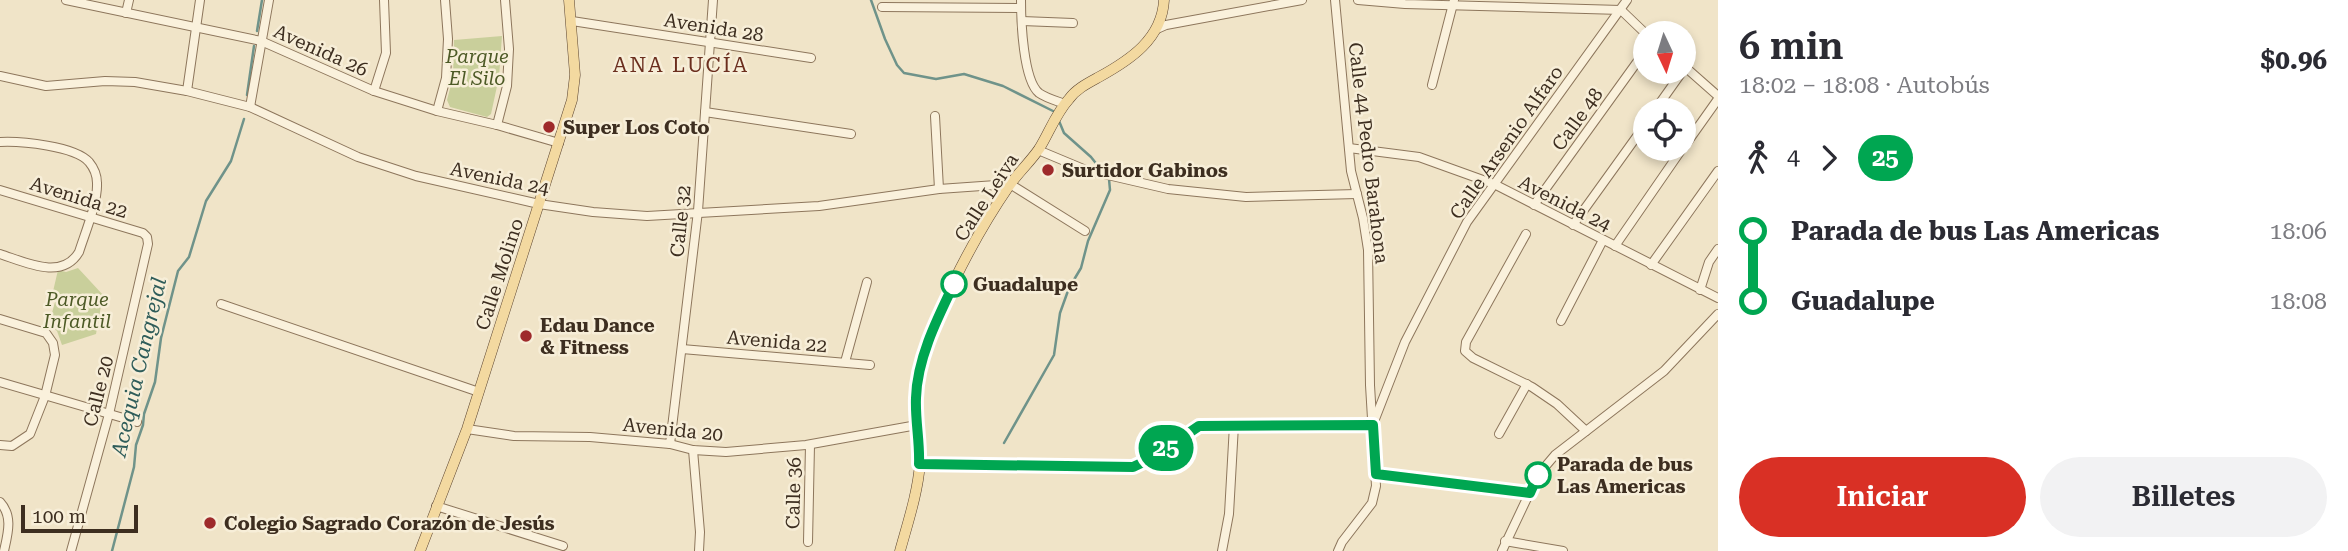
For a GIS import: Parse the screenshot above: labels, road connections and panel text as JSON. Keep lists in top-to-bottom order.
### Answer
{
  "streets": {
    "main road": ["Calle Leiva", "Calle Molino"],
    "street": [
      "Avenida 28",
      "Avenida 26",
      "Calle 48",
      "Calle Arsenio Alfaro",
      "Calle 44 Pedro Barahona",
      "Avenida 24",
      "Avenida 22",
      "Calle 32",
      "Calle 20",
      "Avenida 20",
      "Calle 36"
    ]
  },
  "crossings": [
    ["Avenida 28", "Calle 32"],
    ["Avenida 28", "Calle Molino"],
    ["Avenida 26", "Calle Molino"],
    ["Calle 48", "Avenida 24"],
    ["Calle Arsenio Alfaro", "Calle 44 Pedro Barahona"],
    ["Calle Arsenio Alfaro", "Avenida 24"],
    ["Calle 44 Pedro Barahona", "Avenida 24"],
    ["Avenida 24", "Calle Leiva"],
    ["Avenida 24", "Calle 32"],
    ["Avenida 24", "Calle Molino"],
    ["Avenida 22", "Calle 32"],
    ["Avenida 22", "Calle 20"],
    ["Calle Leiva", "Avenida 20"],
    ["Calle 32", "Avenida 20"],
    ["Calle Molino", "Avenida 20"],
    ["Avenida 20", "Calle 36"]
  ],
  "districts": ["ANA LUCÍA"],
  "water": ["Acequia Cangrejal"],
  "parks": ["Parque El Silo", "Parque Infantil"],
  "places": [
    "Super Los Coto",
    "Surtidor Gabinos",
    "Guadalupe",
    "Edau Dance & Fitness",
    "Parada de bus Las Americas",
    "Colegio Sagrado Corazón de Jesús"
  ],
  "lines": ["bus line 25"],
  "scale_bar": "100 m",
  "north": "bottom",
  "page": {
    "on_map": "25",
    "heading": ["6 min", "18:02 – 18:08 · Autobús", "$0.96"],
    "legs": ["4", "25"],
    "list": [
      {
        "name": "Parada de bus Las Americas",
        "value": "18:06"
      },
      {
        "name": "Guadalupe",
        "value": "18:08"
      }
    ],
    "buttons": ["Iniciar", "Billetes"],
    "scale": "100 m"
  }
}
